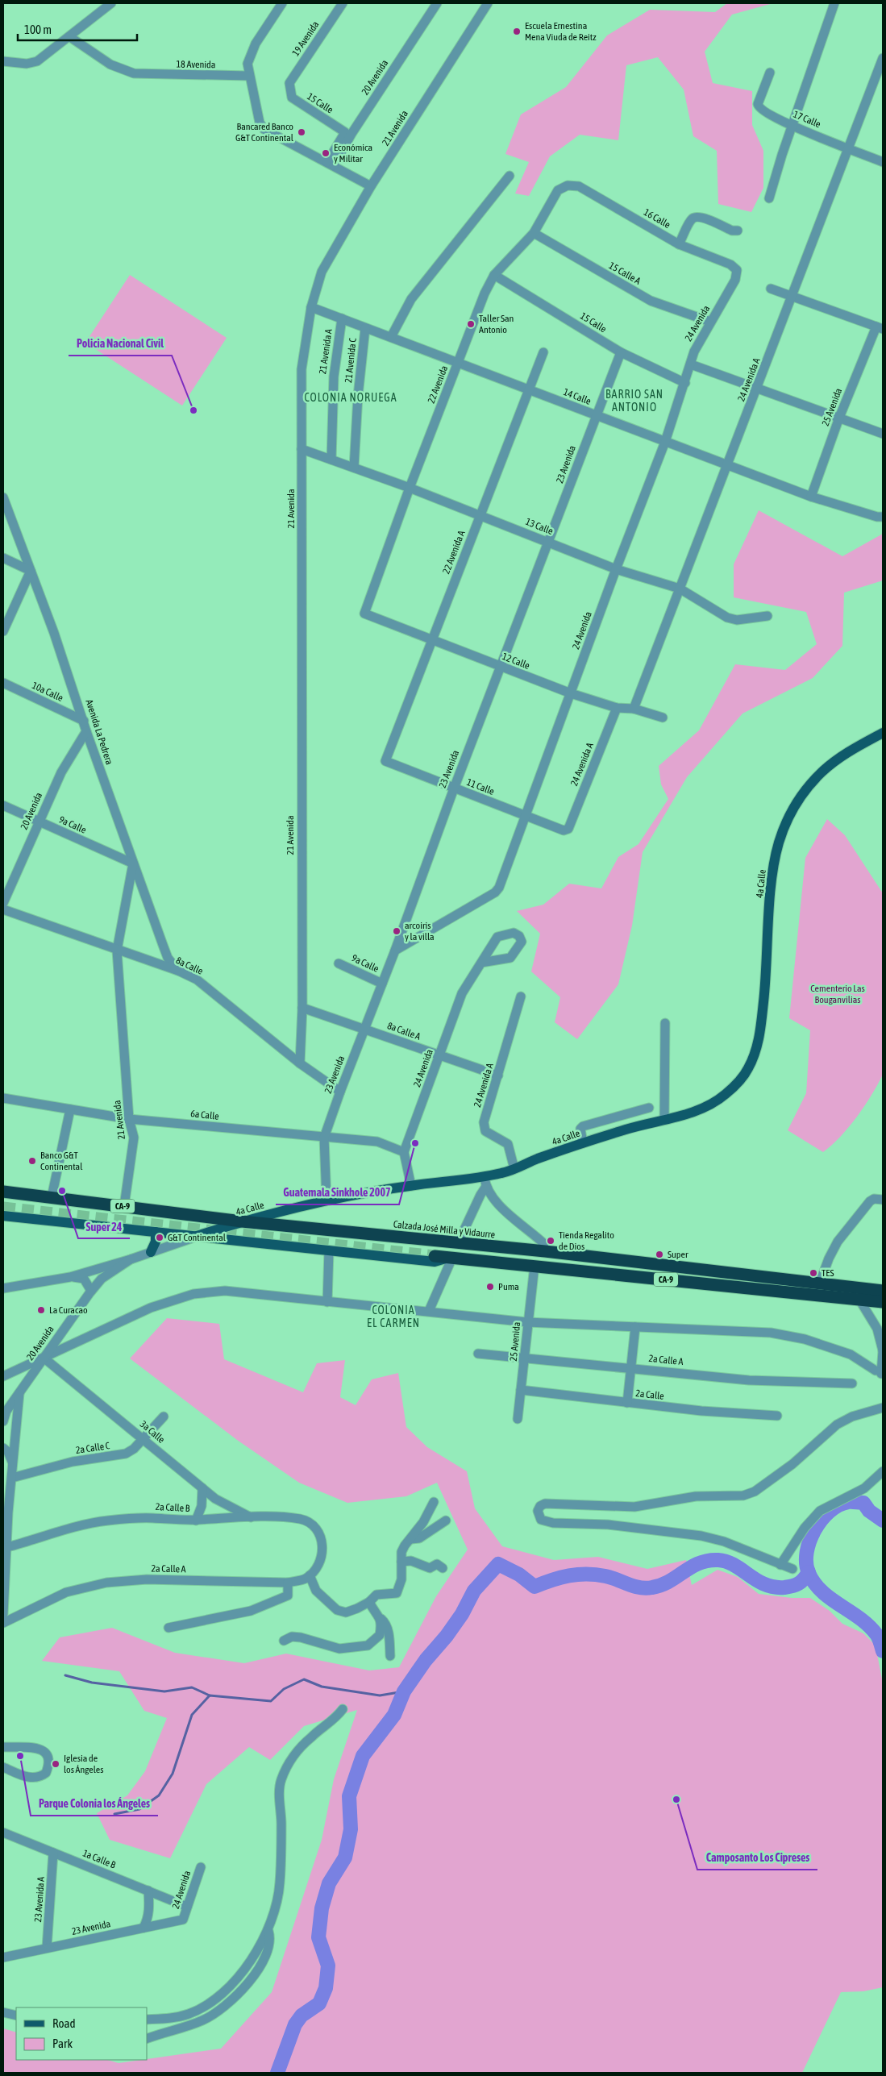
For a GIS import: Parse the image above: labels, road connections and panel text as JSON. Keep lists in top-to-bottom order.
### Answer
{
  "streets": {
    "highway": ["CA-9", "Calzada José Milla y Vidaurre"],
    "main road": ["4a Calle"],
    "street": [
      "19 Avenida",
      "18 Avenida",
      "20 Avenida",
      "15 Calle",
      "17 Calle",
      "21 Avenida",
      "16 Calle",
      "15 Calle A",
      "24 Avenida",
      "21 Avenida A",
      "21 Avenida C",
      "24 Avenida A",
      "22 Avenida",
      "14 Calle",
      "25 Avenida",
      "23 Avenida",
      "13 Calle",
      "22 Avenida A",
      "12 Calle",
      "10a Calle",
      "Avenida La Pedrera",
      "11 Calle",
      "9a Calle",
      "8a Calle",
      "8a Calle A",
      "6a Calle",
      "2a Calle A",
      "2a Calle",
      "3a Calle",
      "2a Calle C",
      "2a Calle B",
      "1a Calle B",
      "23 Avenida A"
    ]
  },
  "crossings": [
    ["19 Avenida", "15 Calle"],
    ["20 Avenida", "15 Calle"],
    ["20 Avenida", "Avenida La Pedrera"],
    ["20 Avenida", "9a Calle"],
    ["20 Avenida", "4a Calle"],
    ["20 Avenida", "3a Calle"],
    ["15 Calle", "24 Avenida"],
    ["15 Calle", "22 Avenida"],
    ["15 Calle", "23 Avenida"],
    ["17 Calle", "24 Avenida A"],
    ["21 Avenida", "14 Calle"],
    ["21 Avenida", "13 Calle"],
    ["21 Avenida", "Avenida La Pedrera"],
    ["21 Avenida", "9a Calle"],
    ["21 Avenida", "8a Calle"],
    ["21 Avenida", "8a Calle A"],
    ["21 Avenida", "6a Calle"],
    ["21 Avenida", "Calzada José Milla y Vidaurre"],
    ["16 Calle", "24 Avenida"],
    ["16 Calle", "22 Avenida"],
    ["15 Calle A", "24 Avenida"],
    ["15 Calle A", "22 Avenida"],
    ["24 Avenida", "14 Calle"],
    ["24 Avenida", "23 Avenida"],
    ["24 Avenida", "13 Calle"],
    ["24 Avenida", "12 Calle"],
    ["24 Avenida", "11 Calle"],
    ["24 Avenida", "8a Calle A"],
    ["24 Avenida", "6a Calle"],
    ["24 Avenida", "1a Calle B"],
    ["21 Avenida A", "14 Calle"],
    ["21 Avenida A", "13 Calle"],
    ["21 Avenida C", "14 Calle"],
    ["21 Avenida C", "13 Calle"],
    ["24 Avenida A", "14 Calle"],
    ["24 Avenida A", "13 Calle"],
    ["24 Avenida A", "12 Calle"],
    ["24 Avenida A", "11 Calle"],
    ["24 Avenida A", "4a Calle"],
    ["24 Avenida A", "8a Calle A"],
    ["22 Avenida", "14 Calle"],
    ["22 Avenida", "13 Calle"],
    ["22 Avenida", "12 Calle"],
    ["14 Calle", "25 Avenida"],
    ["14 Calle", "23 Avenida"],
    ["14 Calle", "22 Avenida A"],
    ["25 Avenida", "CA-9"],
    ["25 Avenida", "2a Calle A"],
    ["25 Avenida", "2a Calle"],
    ["23 Avenida", "13 Calle"],
    ["23 Avenida", "12 Calle"],
    ["23 Avenida", "11 Calle"],
    ["23 Avenida", "9a Calle"],
    ["23 Avenida", "4a Calle"],
    ["23 Avenida", "8a Calle"],
    ["23 Avenida", "8a Calle A"],
    ["23 Avenida", "6a Calle"],
    ["23 Avenida", "23 Avenida A"],
    ["13 Calle", "22 Avenida A"],
    ["22 Avenida A", "12 Calle"],
    ["22 Avenida A", "11 Calle"],
    ["10a Calle", "Avenida La Pedrera"],
    ["Avenida La Pedrera", "9a Calle"],
    ["Avenida La Pedrera", "8a Calle"],
    ["4a Calle", "CA-9"],
    ["4a Calle", "Calzada José Milla y Vidaurre"],
    ["2a Calle A", "2a Calle B"],
    ["3a Calle", "2a Calle C"],
    ["3a Calle", "2a Calle B"],
    ["1a Calle B", "23 Avenida A"]
  ],
  "districts": ["BARRIO SAN ANTONIO", "COLONIA NORUEGA", "COLONIA EL CARMEN"],
  "parks": ["Cementerio Las Bouganvilias"],
  "places": [
    "Escuela Ernestina Mena Viuda de Reitz",
    "Bancared Banco G&T Continental",
    "Económica y Militar",
    "Taller San Antonio",
    "Policia Nacional Civil",
    "arcoiris y la villa",
    "Guatemala Sinkhole 2007",
    "Banco G&T Continental",
    "Super 24",
    "G&T Continental",
    "Tienda Regalito de Dios",
    "Super",
    "TES",
    "Puma",
    "La Curacao",
    "Parque Colonia los Ángeles",
    "Iglesia de los Ángeles",
    "Camposanto Los Cipreses"
  ],
  "legend": ["Road", "Park"],
  "scale_bar": "100 m"
}
